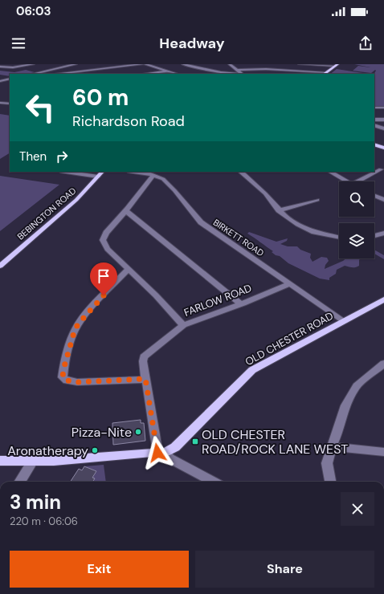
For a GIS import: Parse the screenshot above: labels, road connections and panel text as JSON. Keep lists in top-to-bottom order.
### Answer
{
  "streets": {
    "main road": ["BEBINGTON ROAD", "OLD CHESTER ROAD"],
    "street": ["BIRKETT ROAD", "FARLOW ROAD"]
  },
  "crossings": [
    ["BIRKETT ROAD", "FARLOW ROAD"],
    ["BIRKETT ROAD", "OLD CHESTER ROAD"],
    ["FARLOW ROAD", "OLD CHESTER ROAD"]
  ],
  "places": {
    "other": ["Pizza-Nite", "Aronatherapy"],
    "transit": ["OLD CHESTER ROAD/ROCK LANE WEST"]
  },
  "page": {
    "status": "06:03",
    "header": "Headway",
    "turn": ["60 m", "Richardson Road"],
    "then": "Then",
    "heading": ["3 min", "220 m · 06:06"],
    "buttons": ["Exit", "Share"]
  }
}
